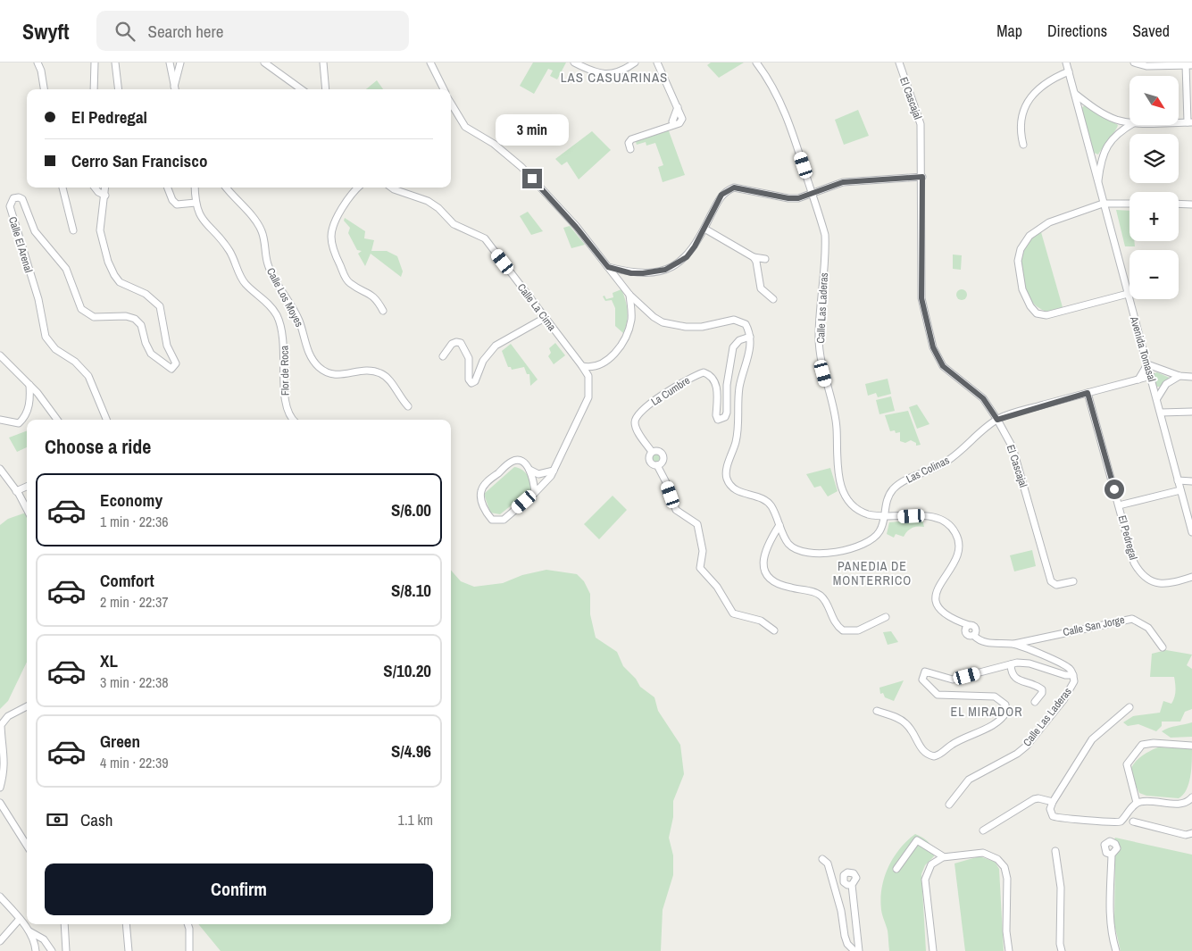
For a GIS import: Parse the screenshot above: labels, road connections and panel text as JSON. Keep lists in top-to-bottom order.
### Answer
{
  "streets": {
    "street": [
      "El Cascajal",
      "Calle El Arenal",
      "Calle Los Moyes",
      "Calle La Cima",
      "Calle Las Laderas",
      "Avenida Tomasal",
      "Flor de Roca",
      "La Cumbre",
      "Las Colinas",
      "El Pedregal",
      "Calle San Jorge"
    ]
  },
  "crossings": [
    ["El Cascajal", "Las Colinas"],
    ["Calle Las Laderas", "Las Colinas"],
    ["Calle Las Laderas", "Calle San Jorge"],
    ["Avenida Tomasal", "Las Colinas"],
    ["La Cumbre", "Las Colinas"],
    ["Las Colinas", "El Pedregal"]
  ],
  "districts": ["LAS CASUARINAS", "PANEDIA DE MONTERRICO", "EL MIRADOR"],
  "north": "bottom right",
  "page": {
    "header": "Swyft",
    "search": "Search here",
    "nav": ["Map", "Directions", "Saved"],
    "map_buttons": ["+", "−"],
    "banner": ["El Pedregal", "Cerro San Francisco"],
    "bubble": "3 min",
    "heading": "Choose a ride",
    "list": [
      {
        "name": "Economy",
        "note": "1 min · 22:36",
        "value": "S/6.00"
      },
      {
        "name": "Comfort",
        "note": "2 min · 22:37",
        "value": "S/8.10"
      },
      {
        "name": "XL",
        "note": "3 min · 22:38",
        "value": "S/10.20"
      },
      {
        "name": "Green",
        "note": "4 min · 22:39",
        "value": "S/4.96"
      }
    ],
    "pay": ["Cash", "1.1 km"],
    "buttons": "Confirm"
  }
}
